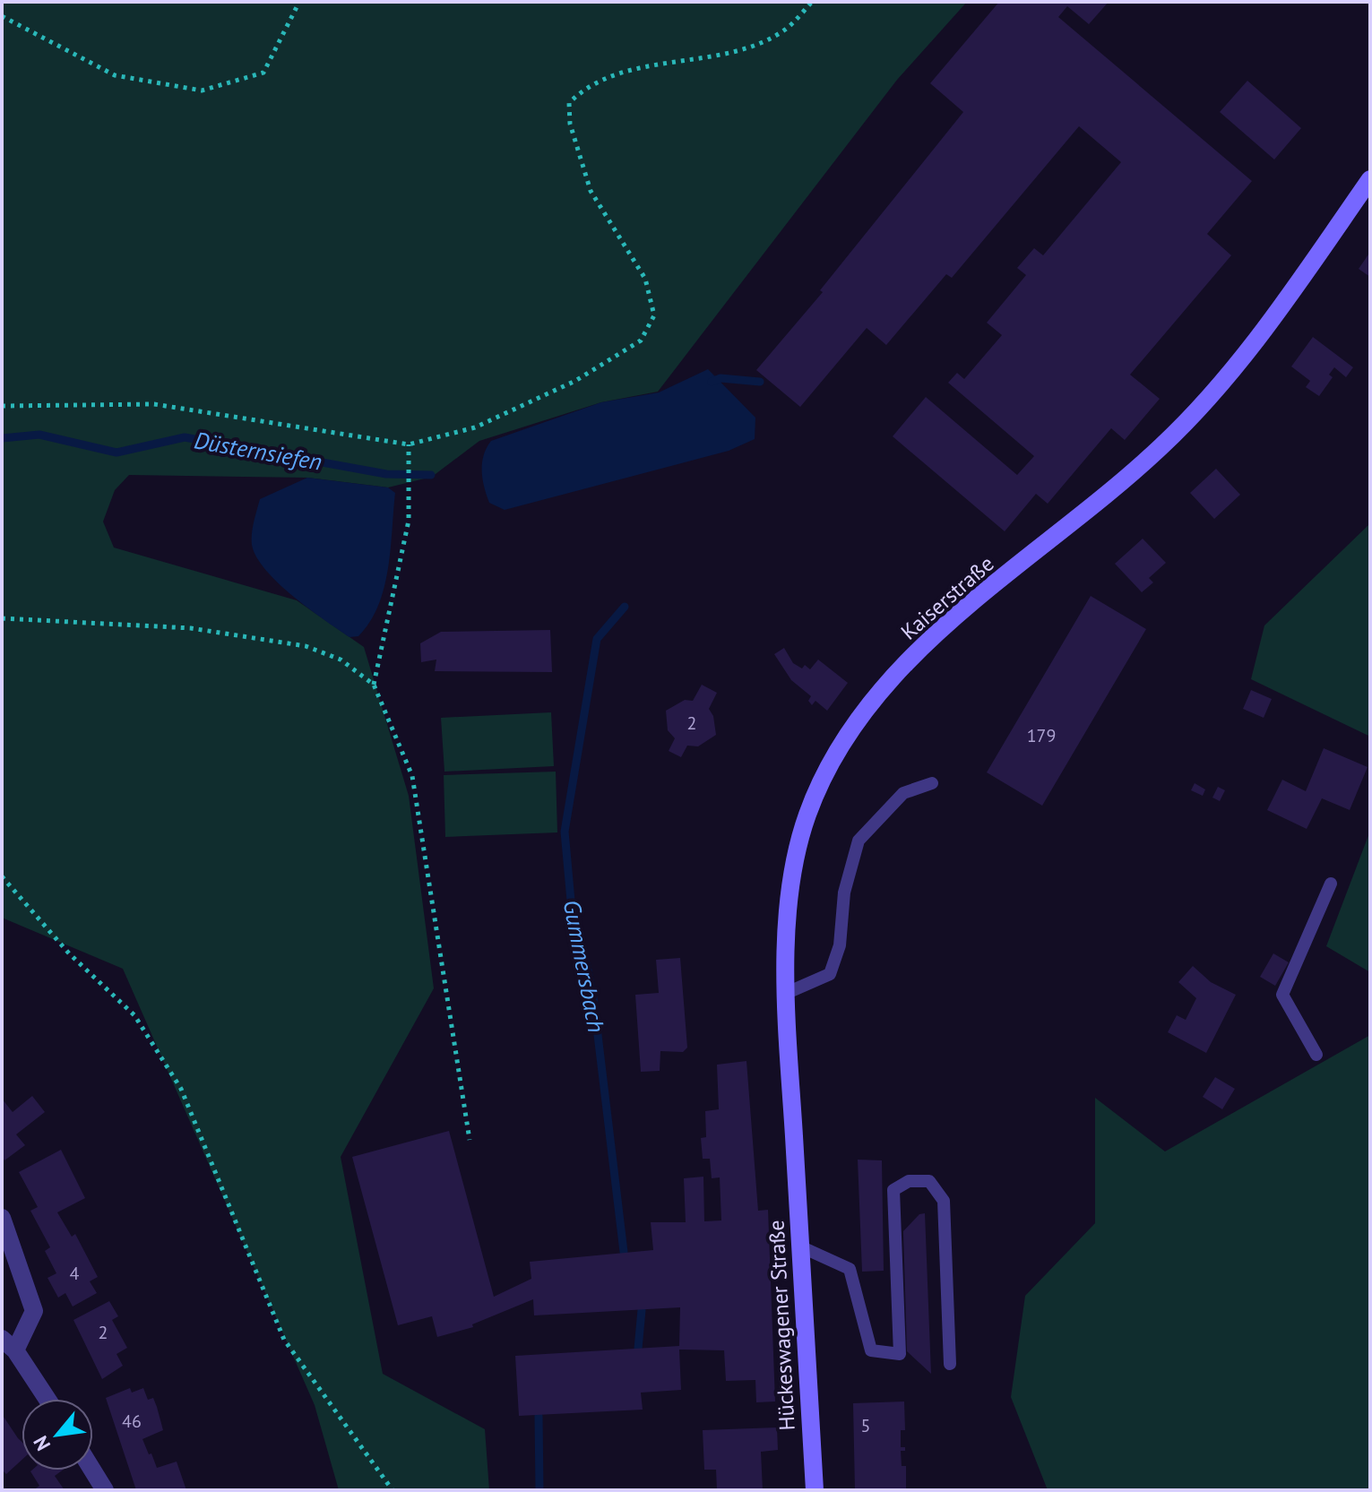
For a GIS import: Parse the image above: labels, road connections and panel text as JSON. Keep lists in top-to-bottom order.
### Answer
{
  "streets": {
    "street": ["Kaiserstraße", "Hückeswagener Straße"]
  },
  "crossings": [
    ["Kaiserstraße", "Hückeswagener Straße"]
  ],
  "water": ["Düsternsiefen", "Gummersbach"],
  "house_numbers": [
    "2",
    "179",
    "4",
    "2",
    "46",
    "5"
  ],
  "north": "bottom left"
}
